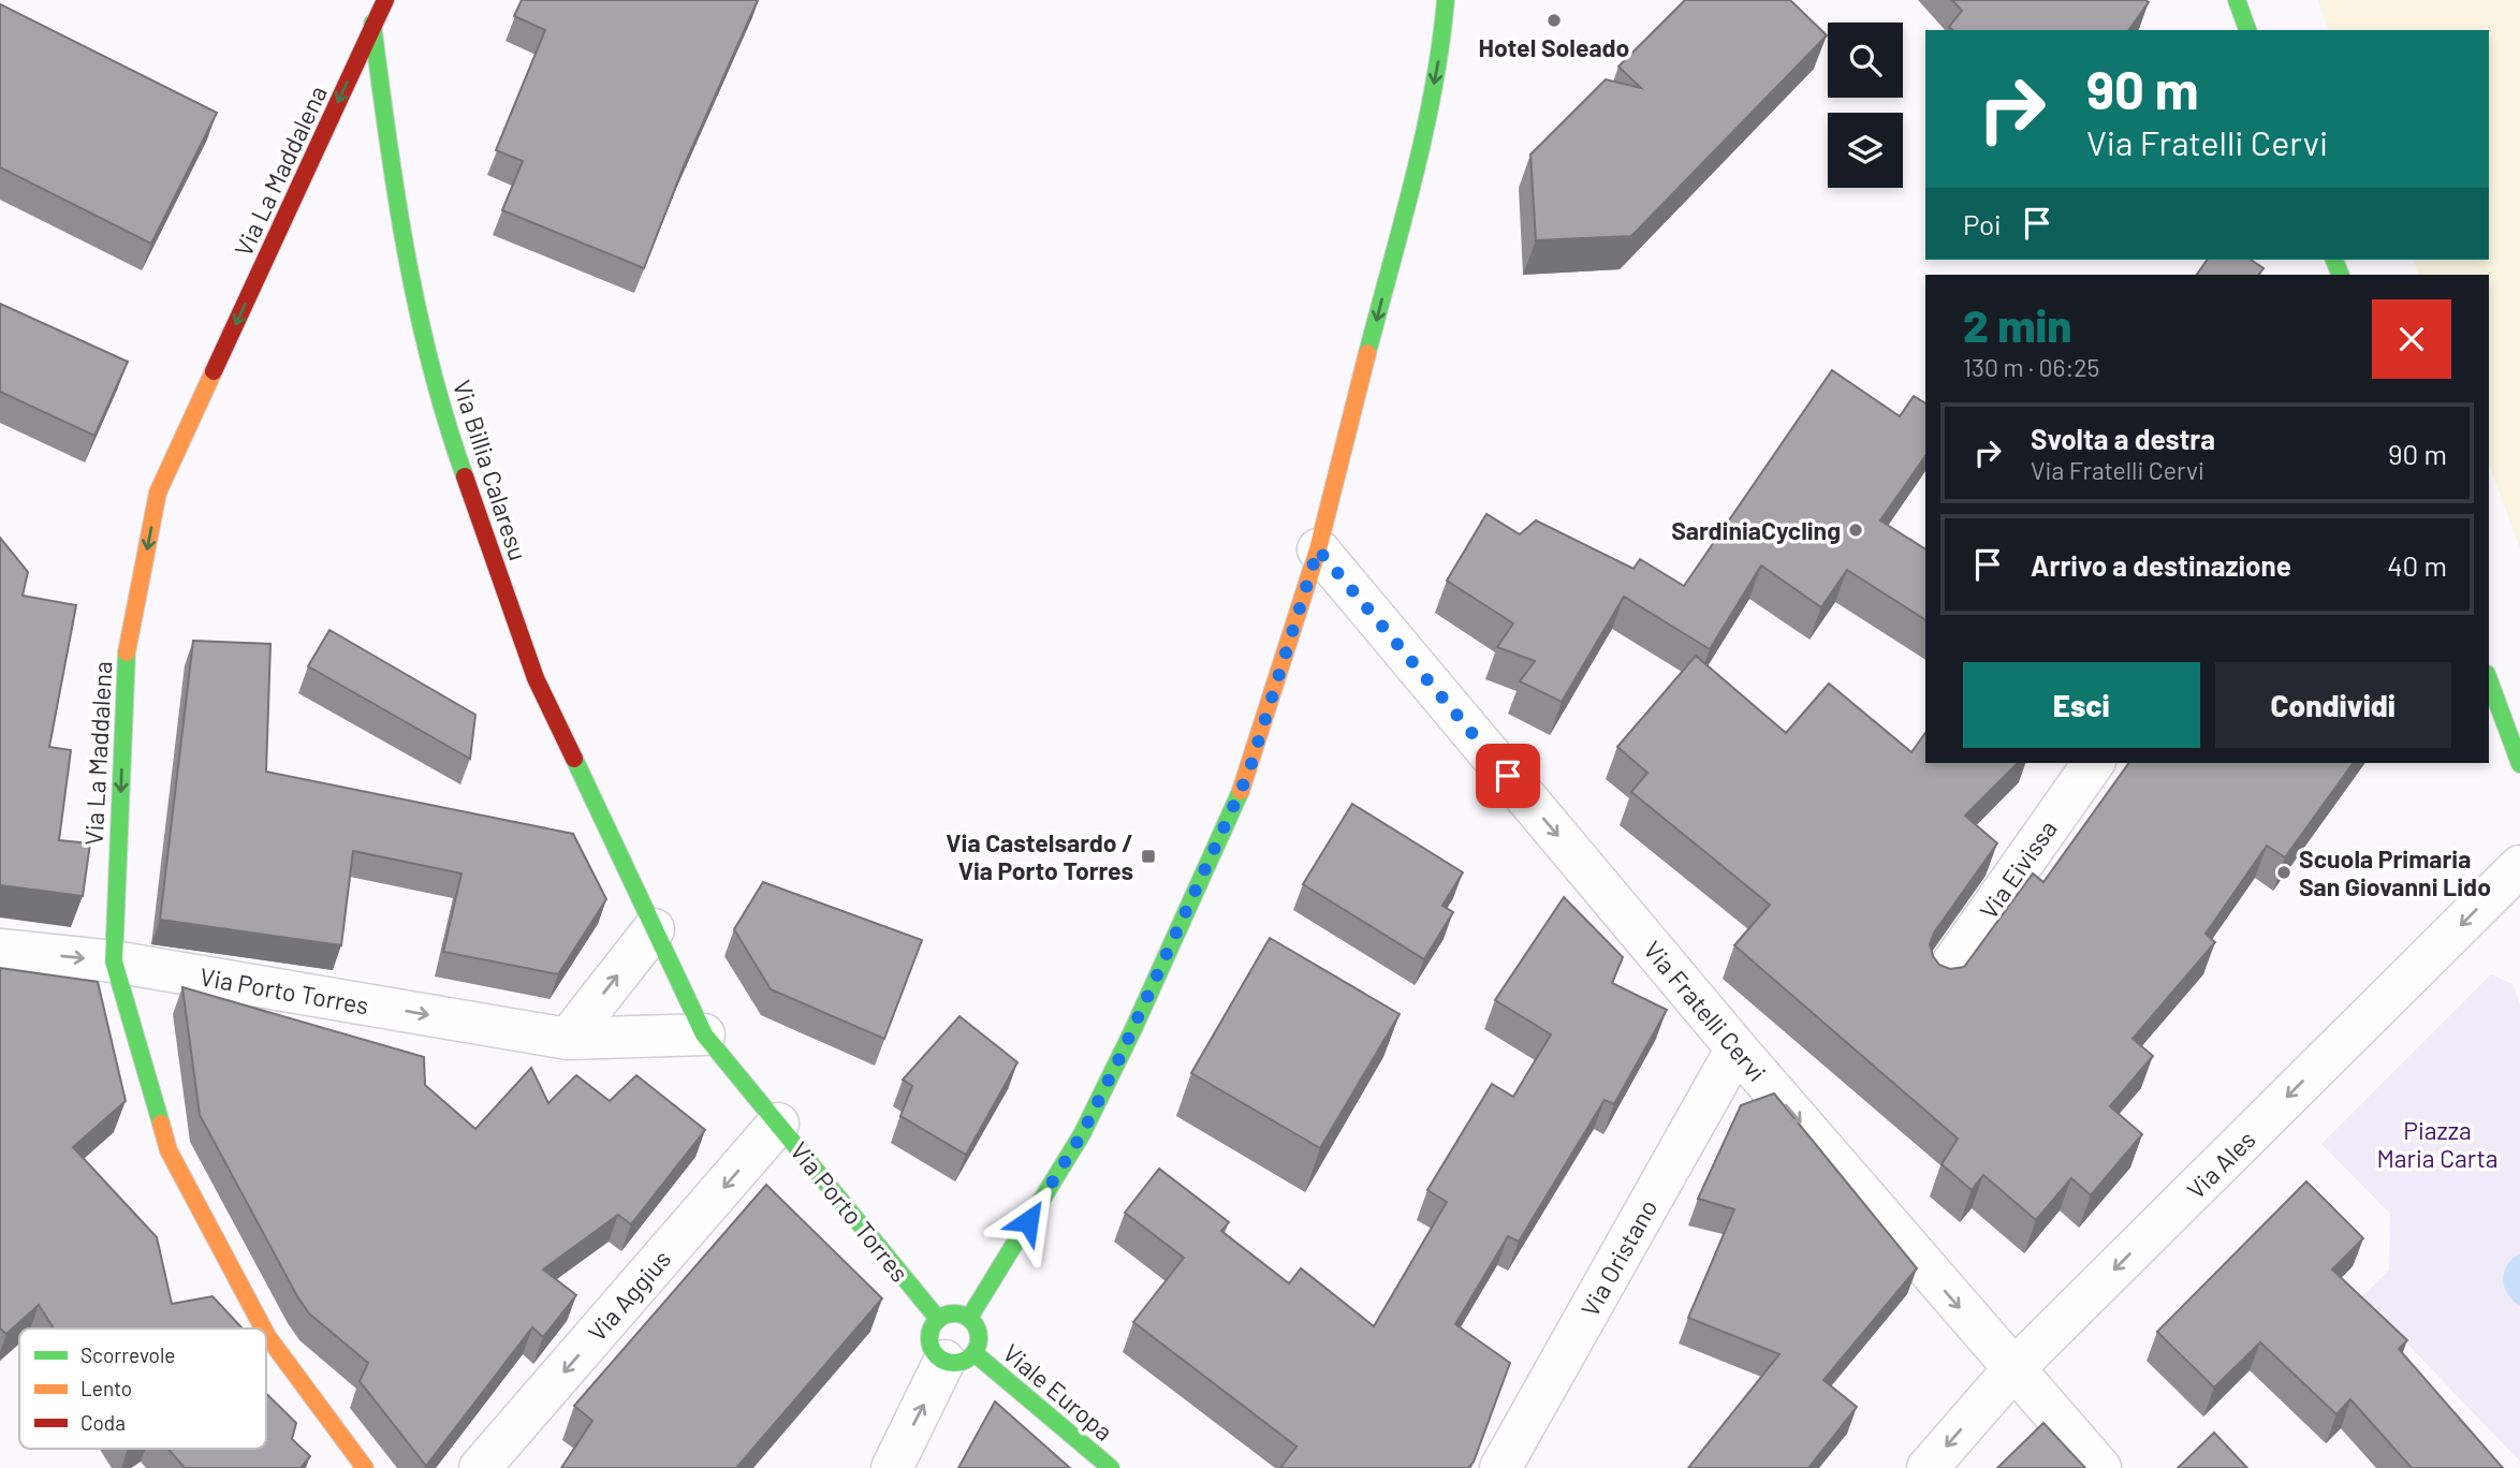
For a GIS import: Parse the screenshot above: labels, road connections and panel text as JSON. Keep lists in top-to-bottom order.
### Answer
{
  "streets": {
    "street": [
      "Via La Maddalena",
      "Via Billia Calaresu",
      "Via Eivissa",
      "Via Porto Torres",
      "Via Fratelli Cervi",
      "Via Ales",
      "Via Oristano",
      "Via Aggius",
      "Viale Europa"
    ]
  },
  "crossings": [
    ["Via La Maddalena", "Via Billia Calaresu"],
    ["Via La Maddalena", "Via Porto Torres"],
    ["Via Billia Calaresu", "Via Porto Torres"],
    ["Via Porto Torres", "Via Aggius"],
    ["Via Porto Torres", "Viale Europa"],
    ["Via Fratelli Cervi", "Via Ales"],
    ["Via Fratelli Cervi", "Via Oristano"]
  ],
  "one_way": [
    "Via La Maddalena",
    "Via Porto Torres",
    "Via Fratelli Cervi",
    "Via Ales"
  ],
  "parks": ["Piazza Maria Carta"],
  "places": {
    "other": ["Hotel Soleado", "SardiniaCycling", "Scuola Primaria San Giovanni Lido"],
    "transit": ["Via Castelsardo / Via Porto Torres"]
  },
  "legend": ["Scorrevole", "Lento", "Coda"],
  "page": {
    "turn": ["90 m", "Via Fratelli Cervi"],
    "then": "Poi",
    "heading": ["2 min", "130 m · 06:25"],
    "list": [
      {
        "name": "Svolta a destra",
        "note": "Via Fratelli Cervi",
        "value": "90 m"
      },
      {
        "name": "Arrivo a destinazione",
        "value": "40 m"
      }
    ],
    "buttons": ["Esci", "Condividi"]
  }
}
